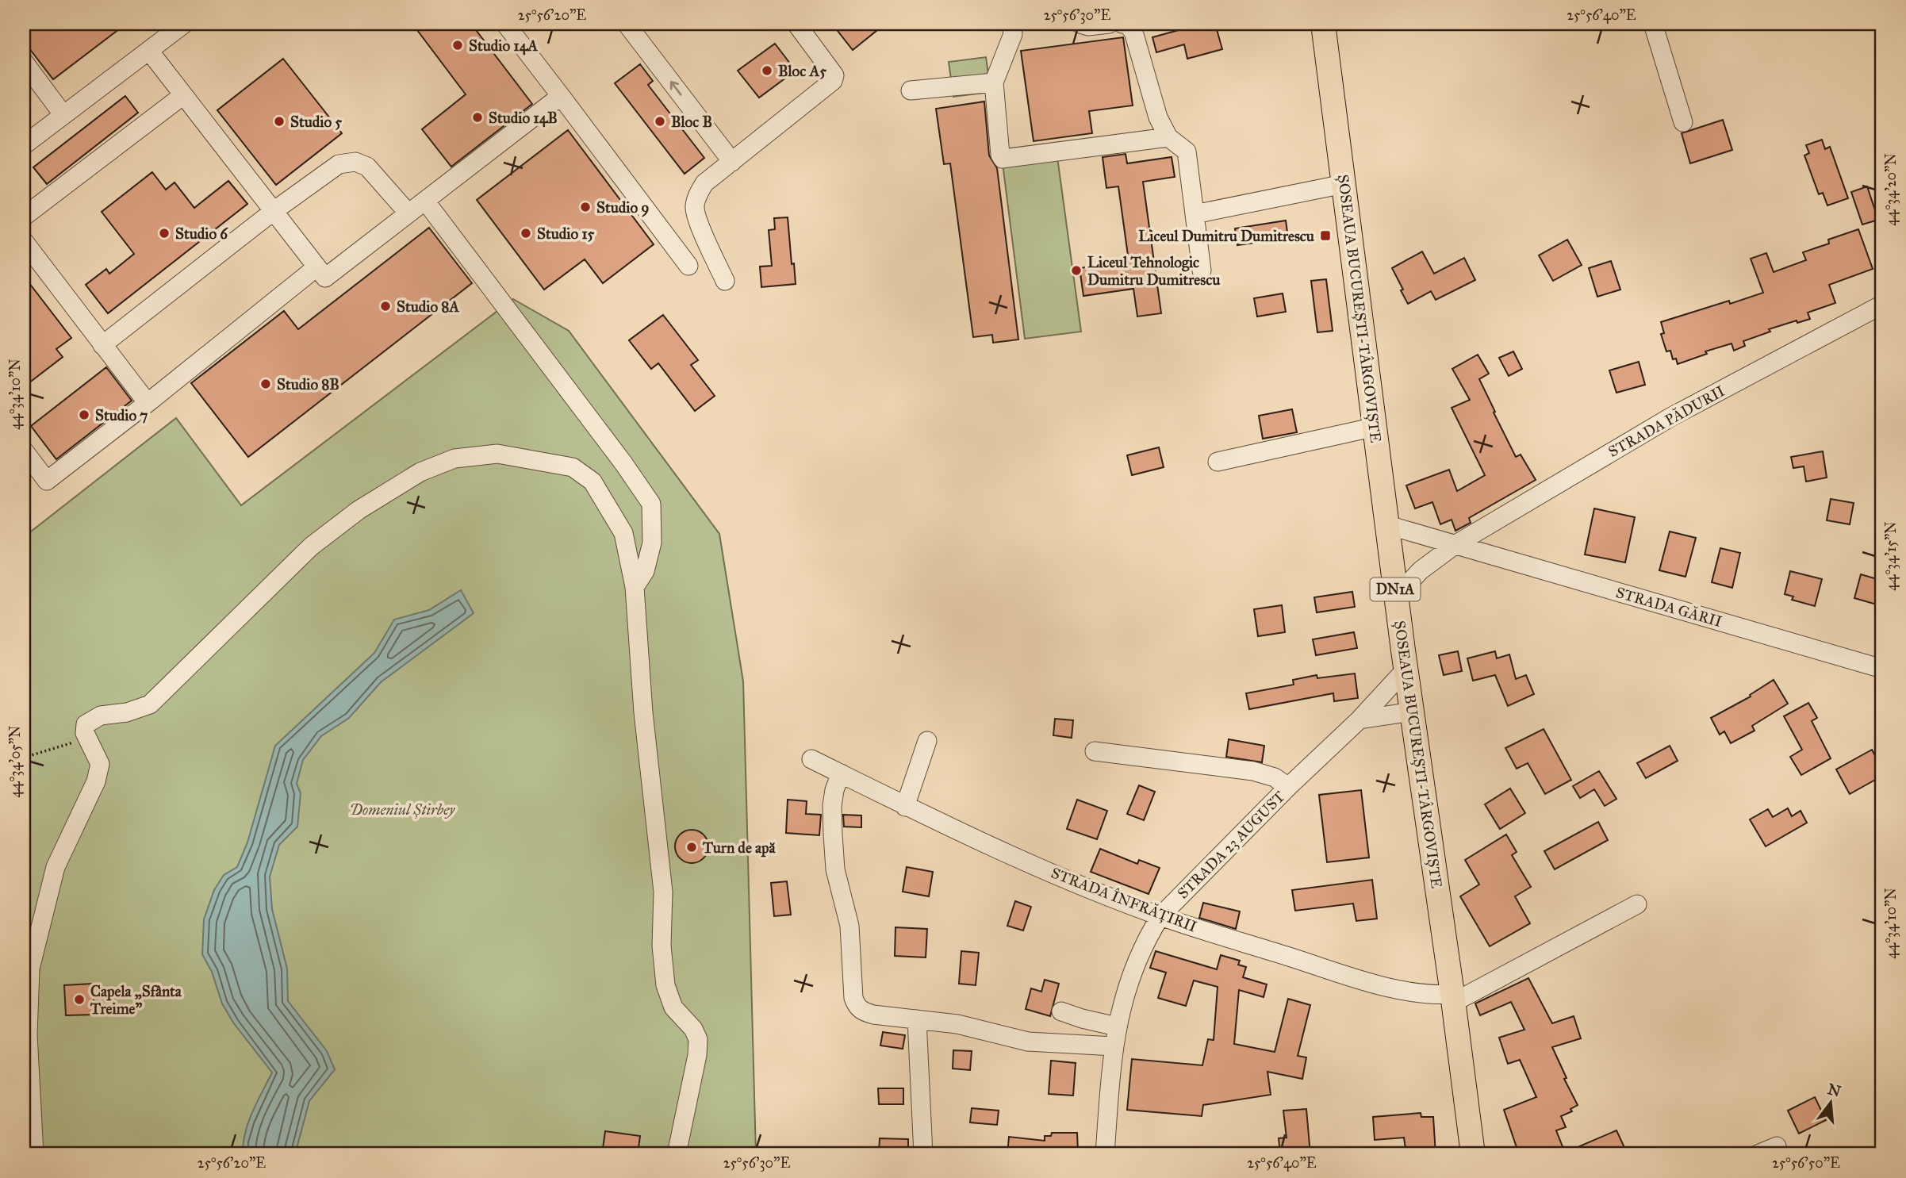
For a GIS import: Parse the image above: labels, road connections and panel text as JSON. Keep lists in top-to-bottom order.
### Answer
{
  "streets": {
    "main road": ["ȘOSEAUA BUCUREȘTI-TÂRGOVIȘTE", "DN1A"],
    "street": [
      "STRADA PĂDURII",
      "STRADA GĂRII",
      "STRADA 23 AUGUST",
      "STRADA ÎNFRĂȚIRII"
    ]
  },
  "crossings": [
    ["ȘOSEAUA BUCUREȘTI-TÂRGOVIȘTE", "STRADA PĂDURII"],
    ["ȘOSEAUA BUCUREȘTI-TÂRGOVIȘTE", "STRADA GĂRII"],
    ["ȘOSEAUA BUCUREȘTI-TÂRGOVIȘTE", "STRADA 23 AUGUST"],
    ["ȘOSEAUA BUCUREȘTI-TÂRGOVIȘTE", "STRADA ÎNFRĂȚIRII"],
    ["STRADA PĂDURII", "STRADA GĂRII"],
    ["STRADA 23 AUGUST", "STRADA ÎNFRĂȚIRII"]
  ],
  "parks": ["Domeniul Știrbey"],
  "places": {
    "other": [
      "Studio 14A",
      "Bloc A5",
      "Studio 14B",
      "Studio 5",
      "Bloc B",
      "Studio 9",
      "Studio 6",
      "Studio 15",
      "Liceul Tehnologic Dumitru Dumitrescu",
      "Studio 8A",
      "Studio 8B",
      "Studio 7",
      "Turn de apă",
      "Capela „Sfânta Treime\""
    ],
    "transit": ["Liceul Dumitru Dumitrescu"]
  },
  "north": "top",
  "coordinates": [
    "25°56'20\"E",
    "25°56'30\"E",
    "25°56'40\"E",
    "44°34'20\"N",
    "44°34'10\"N",
    "44°34'15\"N",
    "44°34'05\"N",
    "25°56'50\"E"
  ]
}
